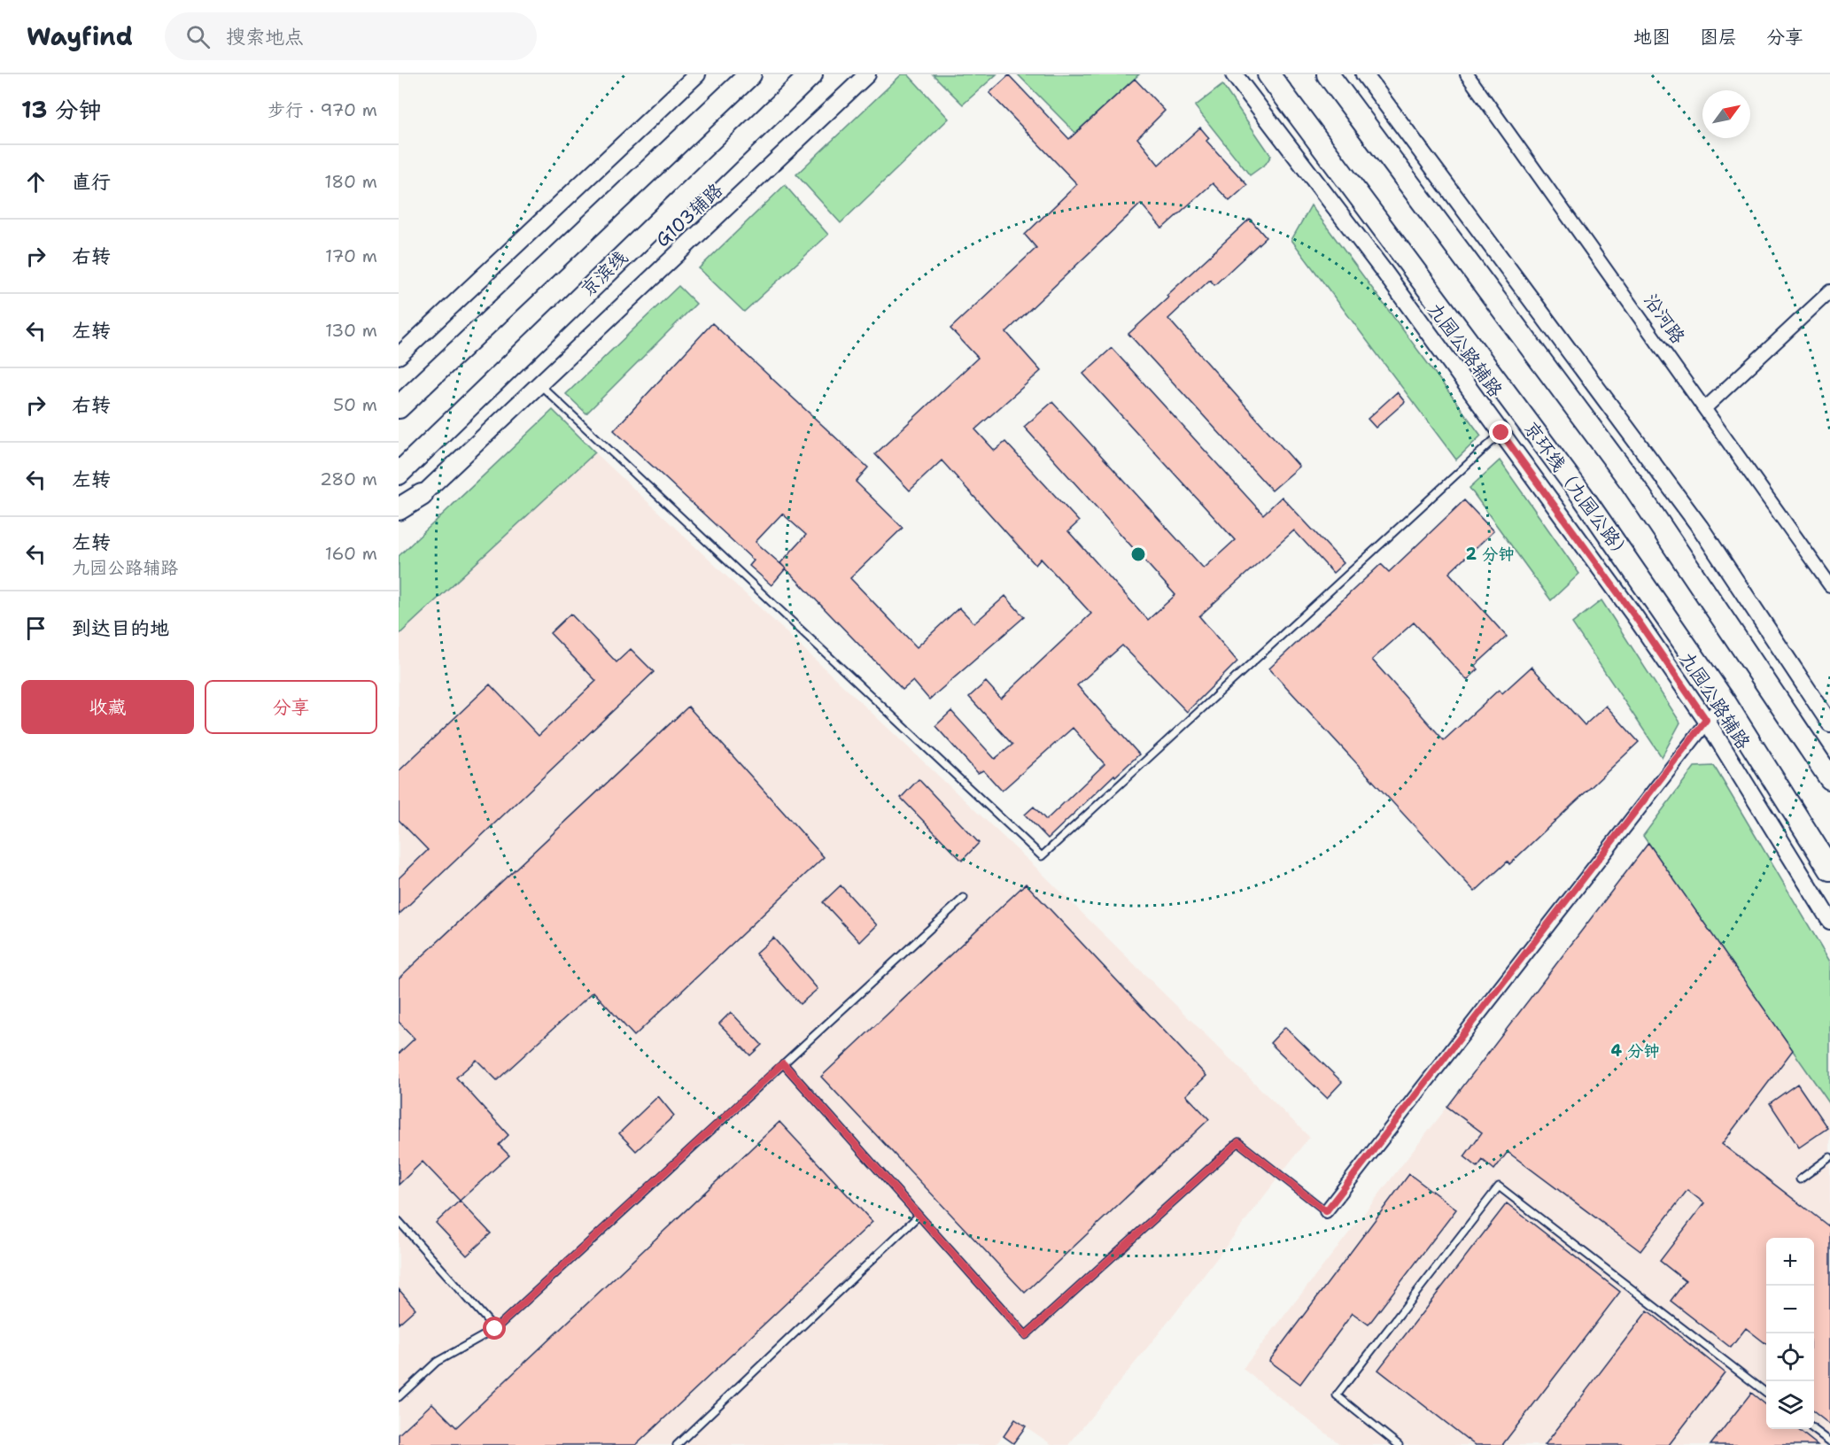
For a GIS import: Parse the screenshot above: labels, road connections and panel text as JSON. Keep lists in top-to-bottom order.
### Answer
{
  "streets": {
    "highway": ["京滨线", "京环线（九园公路）"],
    "street": ["G103辅路", "沿河路", "九园公路辅路"]
  },
  "north": "top right",
  "page": {
    "header": "Wayfind",
    "search": "搜索地点",
    "nav": ["地图", "图层", "分享"],
    "heading": ["13 分钟", "步行 · 970 m"],
    "list": [
      ["直行", "180 m"],
      ["右转", "170 m"],
      ["左转", "130 m"],
      ["右转", "50 m"],
      ["左转", "280 m"],
      ["左转", "九园公路辅路", "160 m"],
      "到达目的地"
    ],
    "buttons": ["收藏", "分享"],
    "map_buttons": ["+", "−"]
  },
  "rings": ["2 分钟", "4 分钟"]
}
